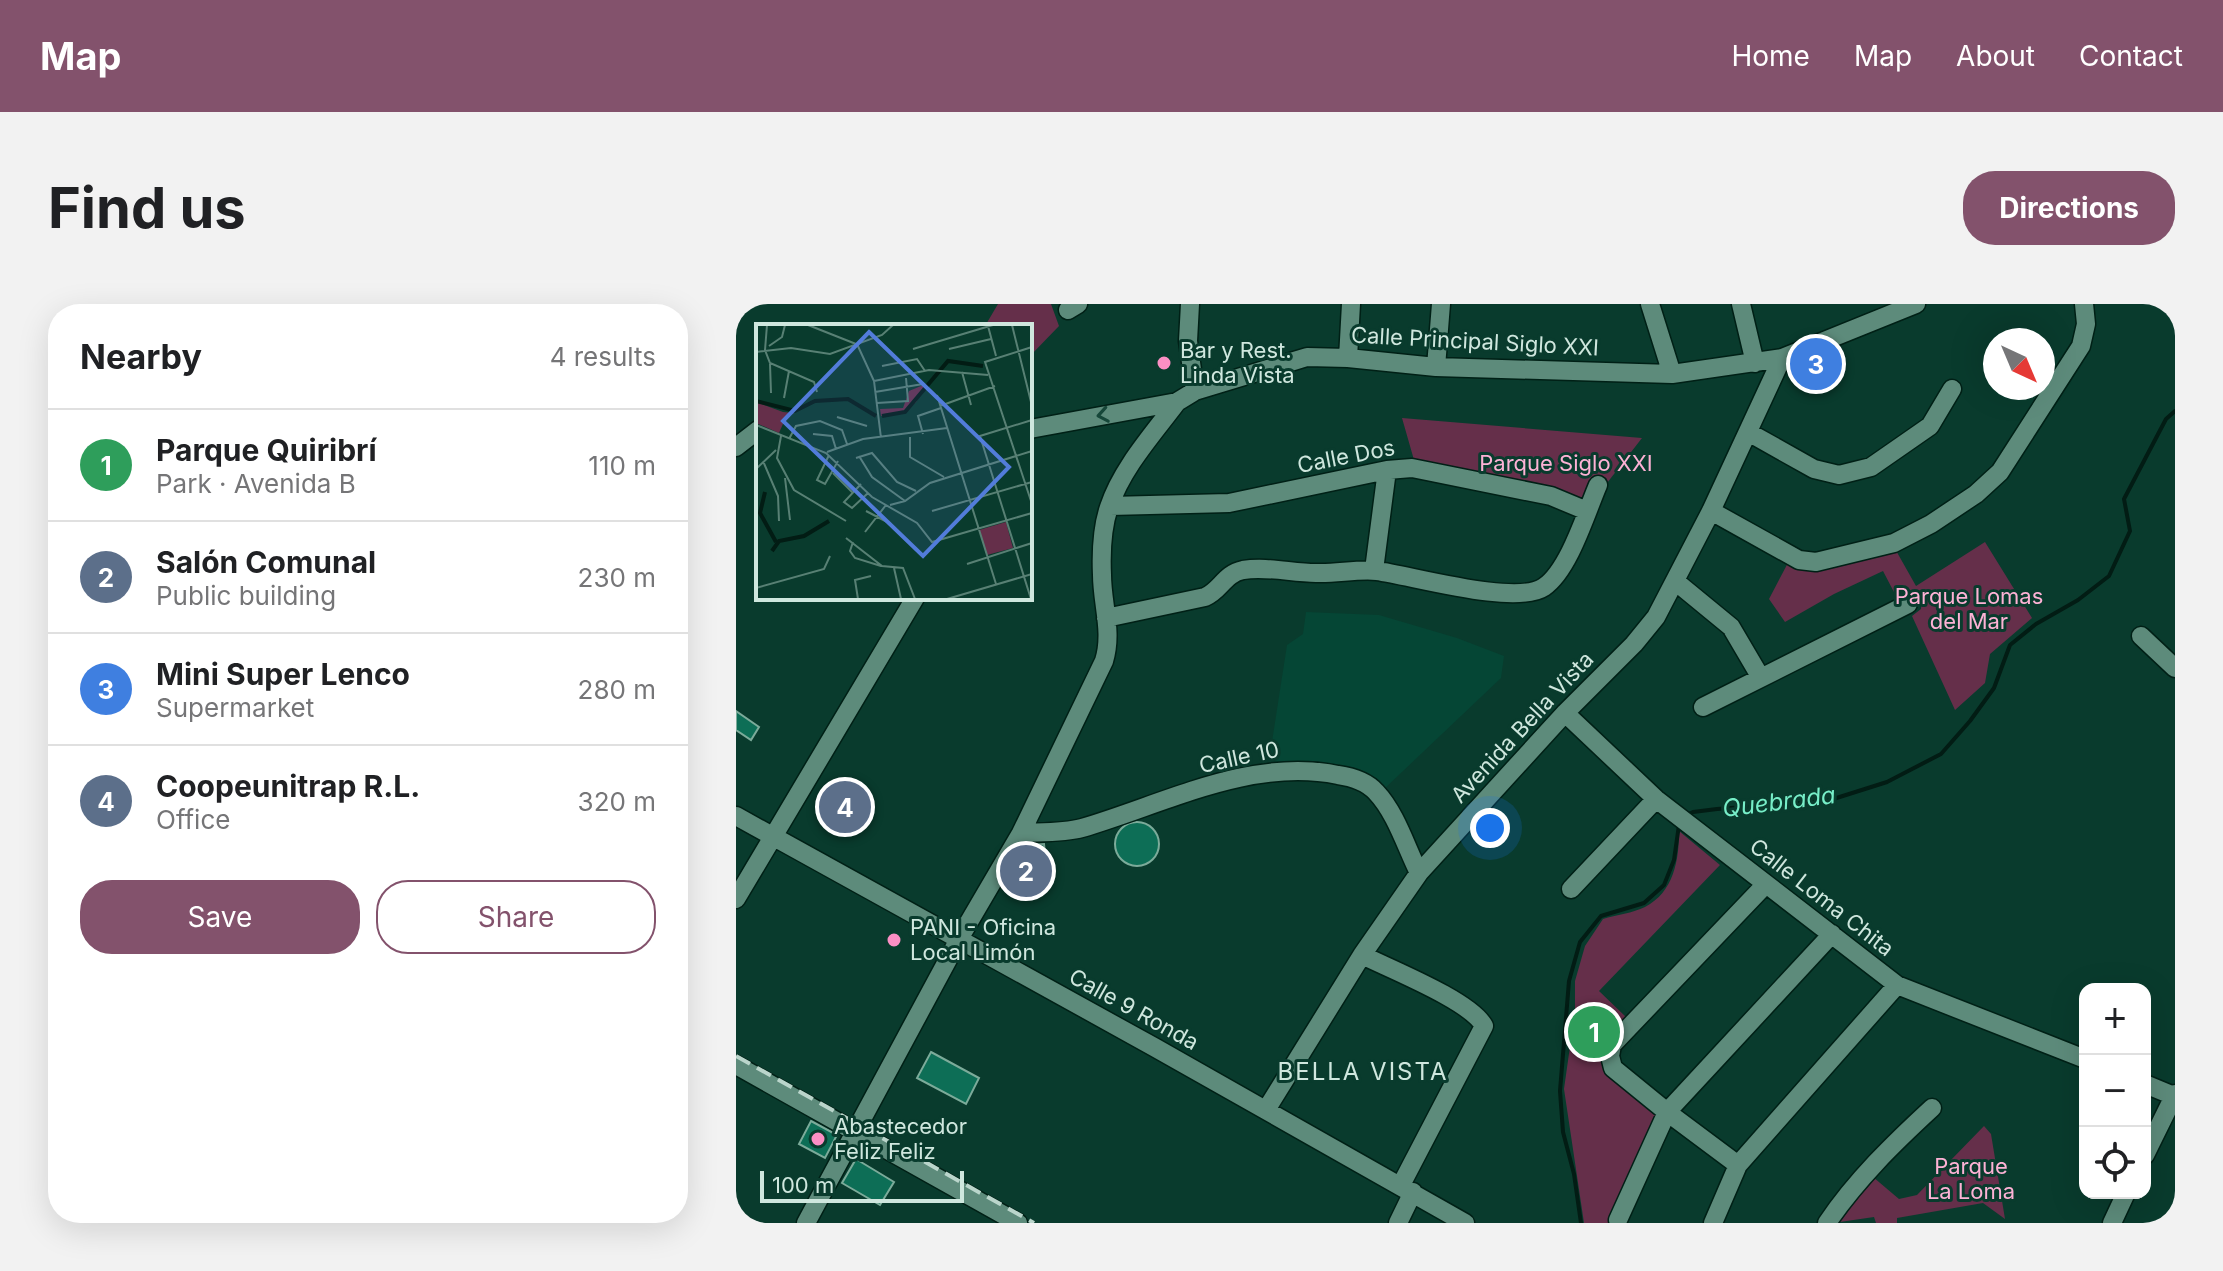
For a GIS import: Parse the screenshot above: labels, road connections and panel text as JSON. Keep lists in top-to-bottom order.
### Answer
{
  "streets": {
    "street": [
      "Calle Principal Siglo XXI",
      "Calle Dos",
      "Avenida Bella Vista",
      "Calle 10",
      "Calle Loma Chita",
      "Calle 9 Ronda"
    ]
  },
  "crossings": [
    ["Calle Principal Siglo XXI", "Avenida Bella Vista"],
    ["Avenida Bella Vista", "Calle 10"],
    ["Avenida Bella Vista", "Calle Loma Chita"],
    ["Avenida Bella Vista", "Calle 9 Ronda"]
  ],
  "districts": ["BELLA VISTA"],
  "water": ["Quebrada"],
  "parks": ["Parque Siglo XXI", "Parque Lomas del Mar", "Parque La Loma"],
  "places": ["Bar y Rest. Linda Vista", "PANI - Oficina Local Limón", "Abastecedor Feliz Feliz"],
  "scale_bar": "100 m",
  "north": "bottom right",
  "page": {
    "header": "Map",
    "nav": [
      "Home",
      "Map",
      "About",
      "Contact"
    ],
    "buttons": [
      "Directions",
      ["Save", "Share"]
    ],
    "title": "Find us",
    "heading": ["Nearby", "4 results"],
    "pins": [
      "3",
      "4",
      "2",
      "1"
    ],
    "list": [
      {
        "mark": "1",
        "name": "Parque Quiribrí",
        "note": "Park · Avenida B",
        "value": "110 m"
      },
      {
        "mark": "2",
        "name": "Salón Comunal",
        "note": "Public building",
        "value": "230 m"
      },
      {
        "mark": "3",
        "name": "Mini Super Lenco",
        "note": "Supermarket",
        "value": "280 m"
      },
      {
        "mark": "4",
        "name": "Coopeunitrap R.L.",
        "note": "Office",
        "value": "320 m"
      }
    ],
    "map_buttons": ["+", "−"],
    "scale": "100 m"
  }
}
